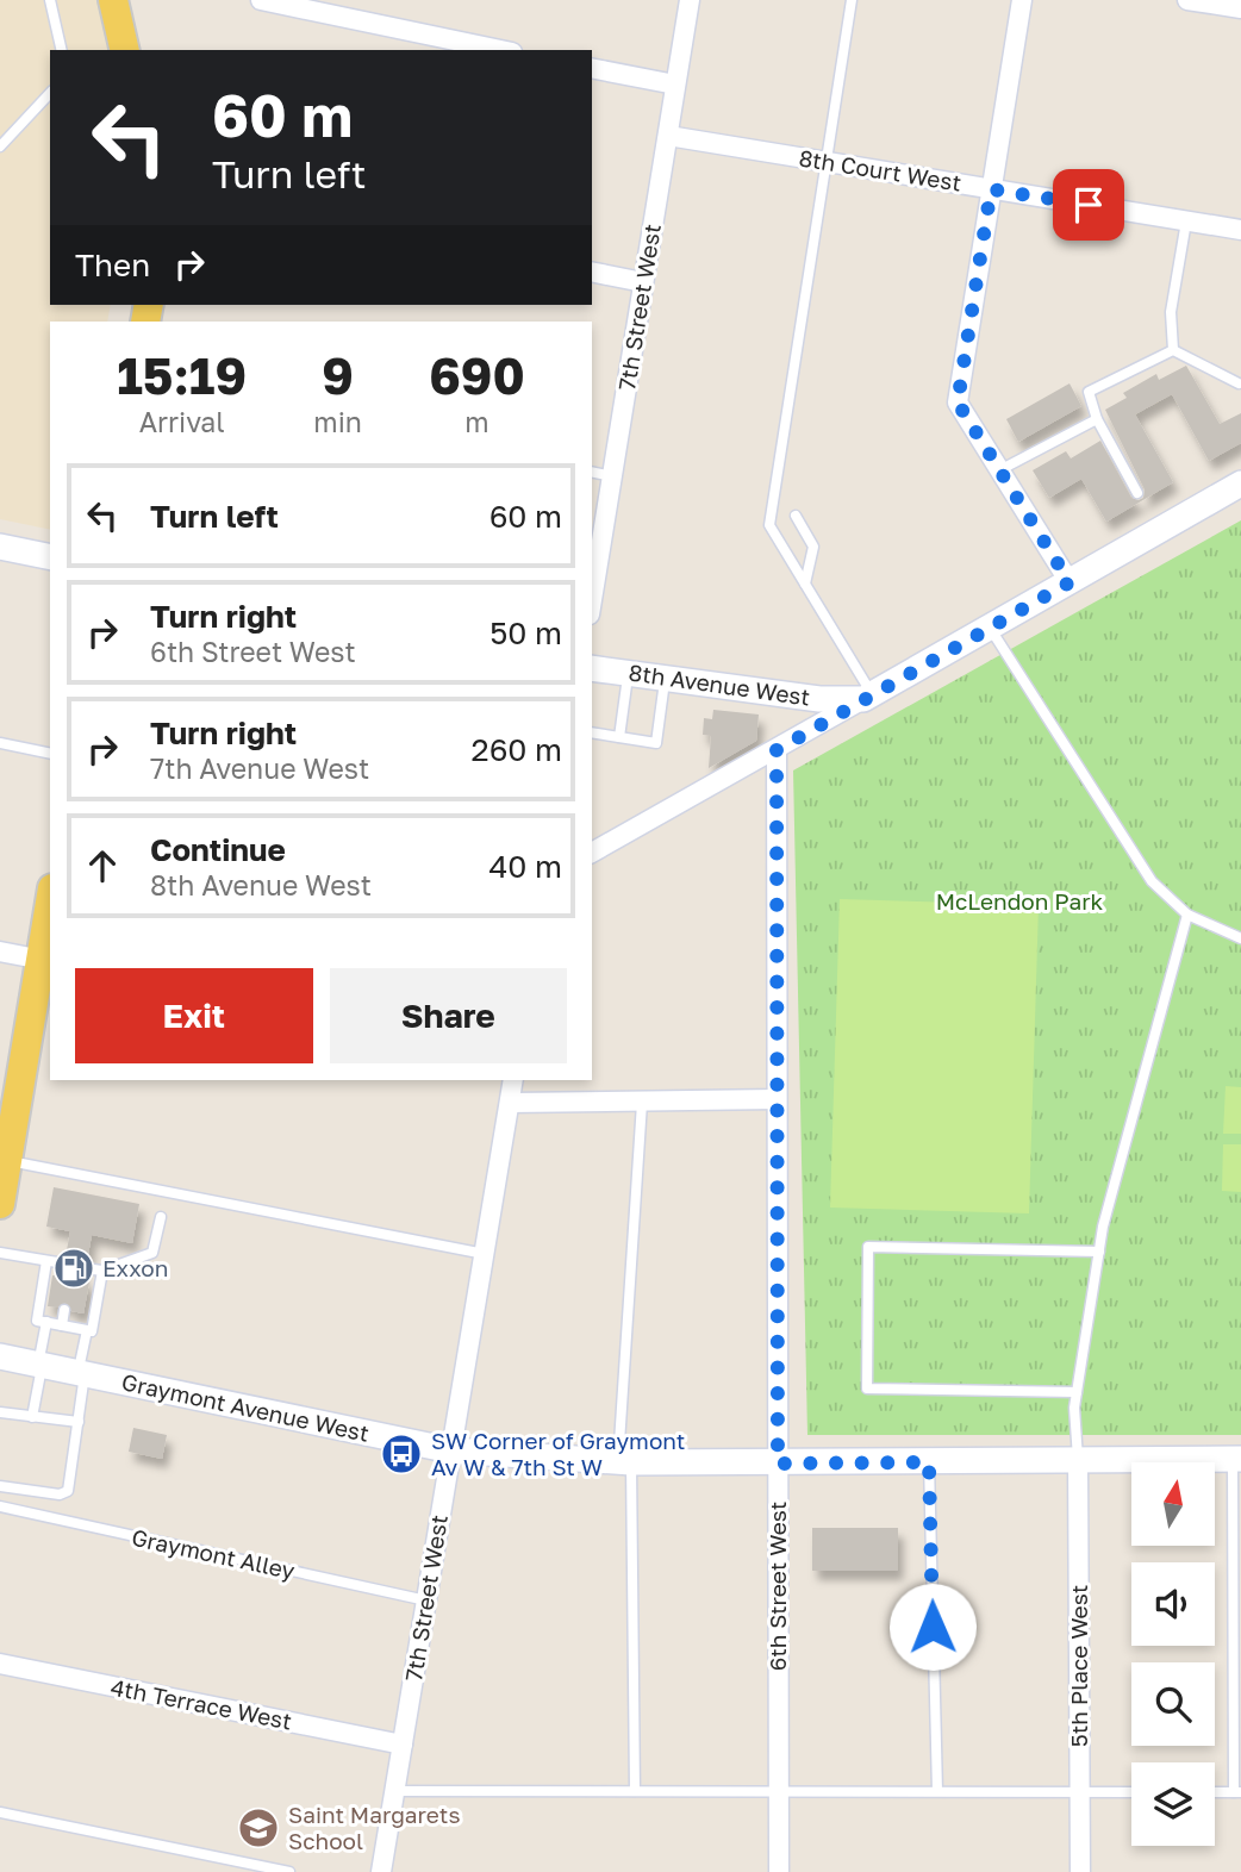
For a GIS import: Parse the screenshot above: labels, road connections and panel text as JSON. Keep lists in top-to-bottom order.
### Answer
{
  "streets": {
    "main road": ["8th Avenue West", "Graymont Avenue West"],
    "street": [
      "8th Court West",
      "7th Street West",
      "6th Street West",
      "5th Place West",
      "4th Terrace West"
    ],
    "lane": ["Graymont Alley"]
  },
  "crossings": [
    ["8th Court West", "7th Street West"],
    ["7th Street West", "Graymont Avenue West"],
    ["7th Street West", "Graymont Alley"],
    ["7th Street West", "4th Terrace West"],
    ["Graymont Avenue West", "6th Street West"],
    ["Graymont Avenue West", "5th Place West"]
  ],
  "parks": ["McLendon Park"],
  "places": {
    "fuel station": ["Exxon"],
    "bus stop": ["SW Corner of Graymont Av W & 7th St W"],
    "school or university": ["Saint Margarets School"]
  },
  "north": "top",
  "page": {
    "turn": ["60 m", "Turn left"],
    "then": "Then",
    "eta": [
      "15:19",
      "Arrival",
      "9",
      "min",
      "690",
      "m"
    ],
    "list": [
      {
        "name": "Turn left",
        "value": "60 m"
      },
      {
        "name": "Turn right",
        "note": "6th Street West",
        "value": "50 m"
      },
      {
        "name": "Turn right",
        "note": "7th Avenue West",
        "value": "260 m"
      },
      {
        "name": "Continue",
        "note": "8th Avenue West",
        "value": "40 m"
      }
    ],
    "buttons": ["Exit", "Share"]
  }
}
